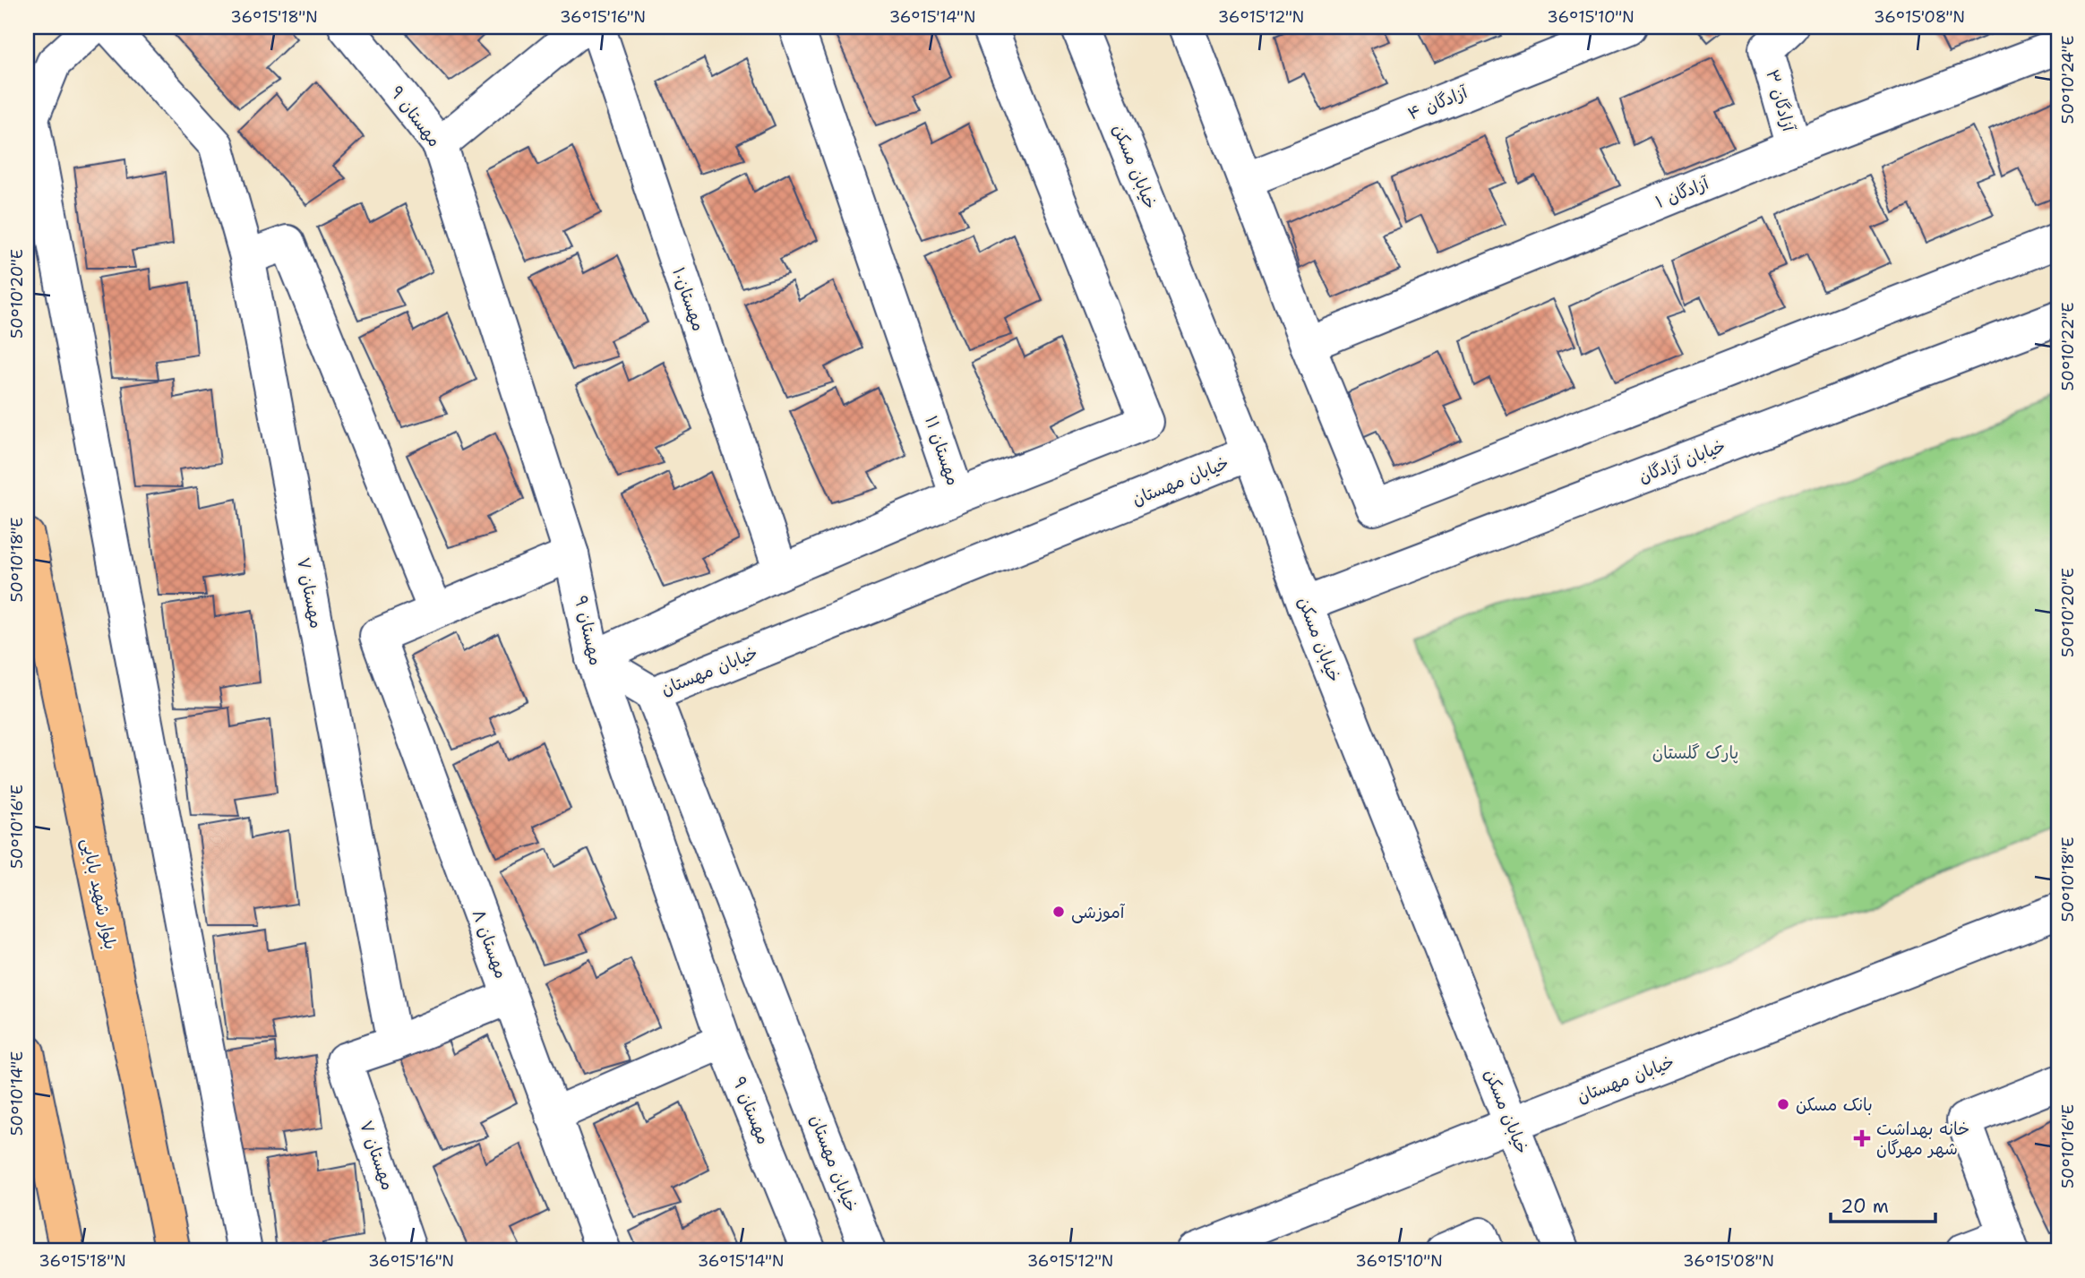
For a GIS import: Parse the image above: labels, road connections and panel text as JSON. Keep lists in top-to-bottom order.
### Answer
{
  "streets": {
    "main road": ["بلوار شهید بابایی"],
    "street": [
      "آزادگان ۳",
      "آزادگان ۴",
      "مهستان ۹",
      "خیابان مسکن",
      "آزادگان ۱",
      "مهستان۱۰",
      "مهستان ۱۱",
      "خیابان آزادگان",
      "خیابان مهستان",
      "مهستان ۷",
      "مهستان ۸"
    ]
  },
  "crossings": [
    ["آزادگان ۳", "آزادگان ۱"],
    ["مهستان ۹", "مهستان ۱۱"],
    ["خیابان مسکن", "خیابان آزادگان"],
    ["خیابان مسکن", "خیابان مهستان"],
    ["مهستان۱۰", "مهستان ۱۱"]
  ],
  "parks": ["پارک گلستان"],
  "places": {
    "other": ["آموزشی", "بانک مسکن"],
    "health": ["خانه بهداشت شهر مهرگان"]
  },
  "scale_bar": "20 m",
  "coordinates": [
    "36°15'18\"N",
    "36°15'16\"N",
    "36°15'14\"N",
    "36°15'12\"N",
    "36°15'10\"N",
    "36°15'08\"N",
    "50°10'24\"E",
    "50°10'20\"E",
    "50°10'22\"E",
    "50°10'18\"E",
    "50°10'16\"E",
    "50°10'14\"E"
  ]
}
